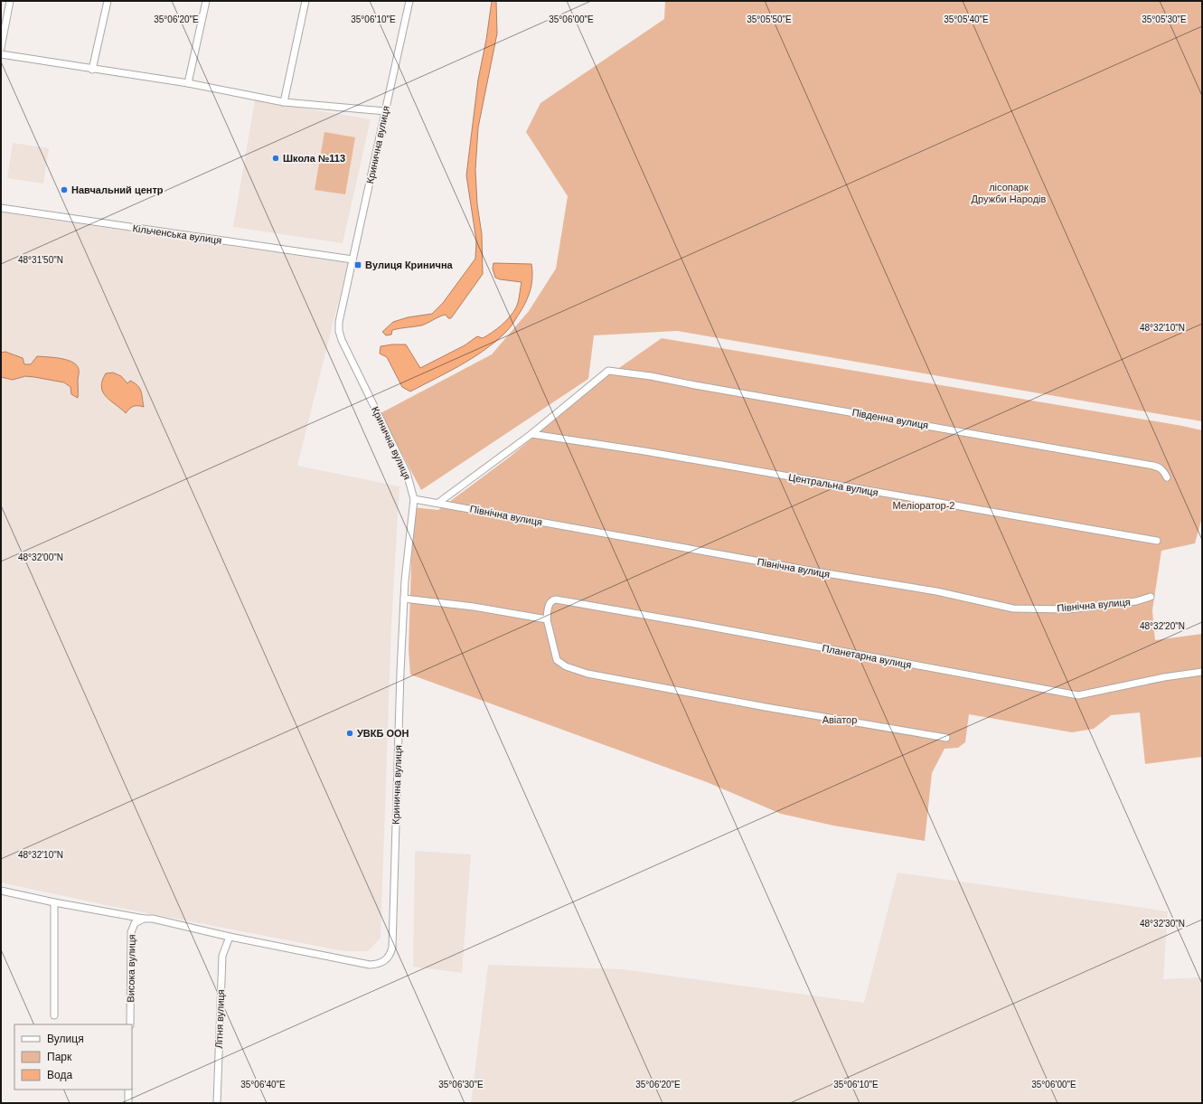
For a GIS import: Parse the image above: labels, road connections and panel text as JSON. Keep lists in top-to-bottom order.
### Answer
{
  "streets": {
    "street": [
      "Кринична вулиця",
      "Кільченська вулиця",
      "Південна вулиця",
      "Центральна вулиця",
      "Північна вулиця",
      "Планетарна вулиця",
      "Висока вулиця",
      "Літня вулиця"
    ]
  },
  "crossings": [
    ["Кринична вулиця", "Кільченська вулиця"],
    ["Кринична вулиця", "Північна вулиця"],
    ["Кринична вулиця", "Літня вулиця"],
    ["Південна вулиця", "Центральна вулиця"]
  ],
  "parks": ["лісопарк Дружби Народів", "Меліоратор-2", "Авіатор"],
  "places": {
    "other": ["Школа №113", "Навчальний центр", "УВКБ ООН"],
    "transit": ["Вулиця Кринична"]
  },
  "legend": ["Вулиця", "Парк", "Вода"],
  "coordinates": [
    "35°06'20\"E",
    "35°06'10\"E",
    "35°06'00\"E",
    "35°05'50\"E",
    "35°05'40\"E",
    "35°05'30\"E",
    "48°31'50\"N",
    "48°32'10\"N",
    "48°32'00\"N",
    "48°32'20\"N",
    "48°32'30\"N",
    "35°06'40\"E",
    "35°06'30\"E"
  ]
}
